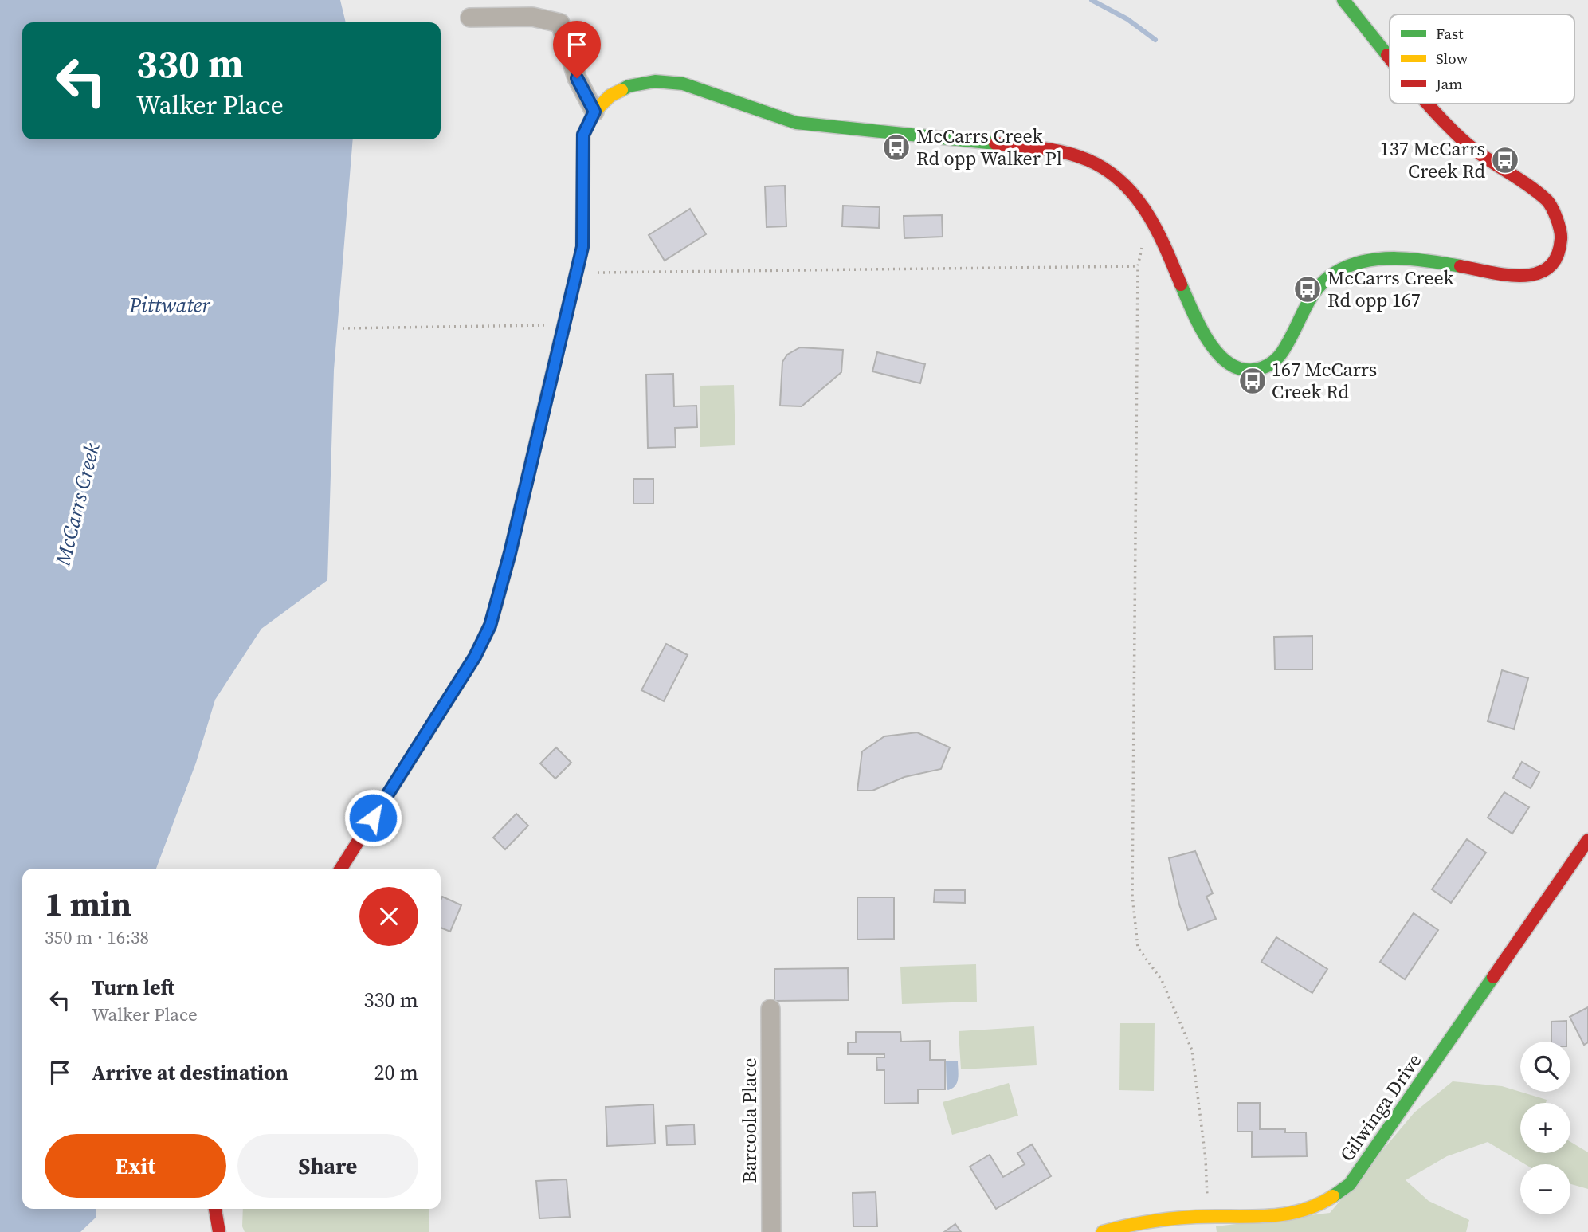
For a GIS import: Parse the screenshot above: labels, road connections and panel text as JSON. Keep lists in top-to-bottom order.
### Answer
{
  "streets": {
    "main road": ["Gilwinga Drive"],
    "street": ["Barcoola Place"]
  },
  "water": ["Pittwater", "McCarrs Creek"],
  "places": {
    "bus stop": [
      "McCarrs Creek Rd opp Walker Pl",
      "137 McCarrs Creek Rd",
      "McCarrs Creek Rd opp 167",
      "167 McCarrs Creek Rd"
    ]
  },
  "legend": ["Fast", "Slow", "Jam"],
  "page": {
    "turn": ["330 m", "Walker Place"],
    "heading": ["1 min", "350 m · 16:38"],
    "list": [
      {
        "name": "Turn left",
        "note": "Walker Place",
        "value": "330 m"
      },
      {
        "name": "Arrive at destination",
        "value": "20 m"
      }
    ],
    "map_buttons": ["+", "−"],
    "buttons": ["Exit", "Share"]
  }
}
